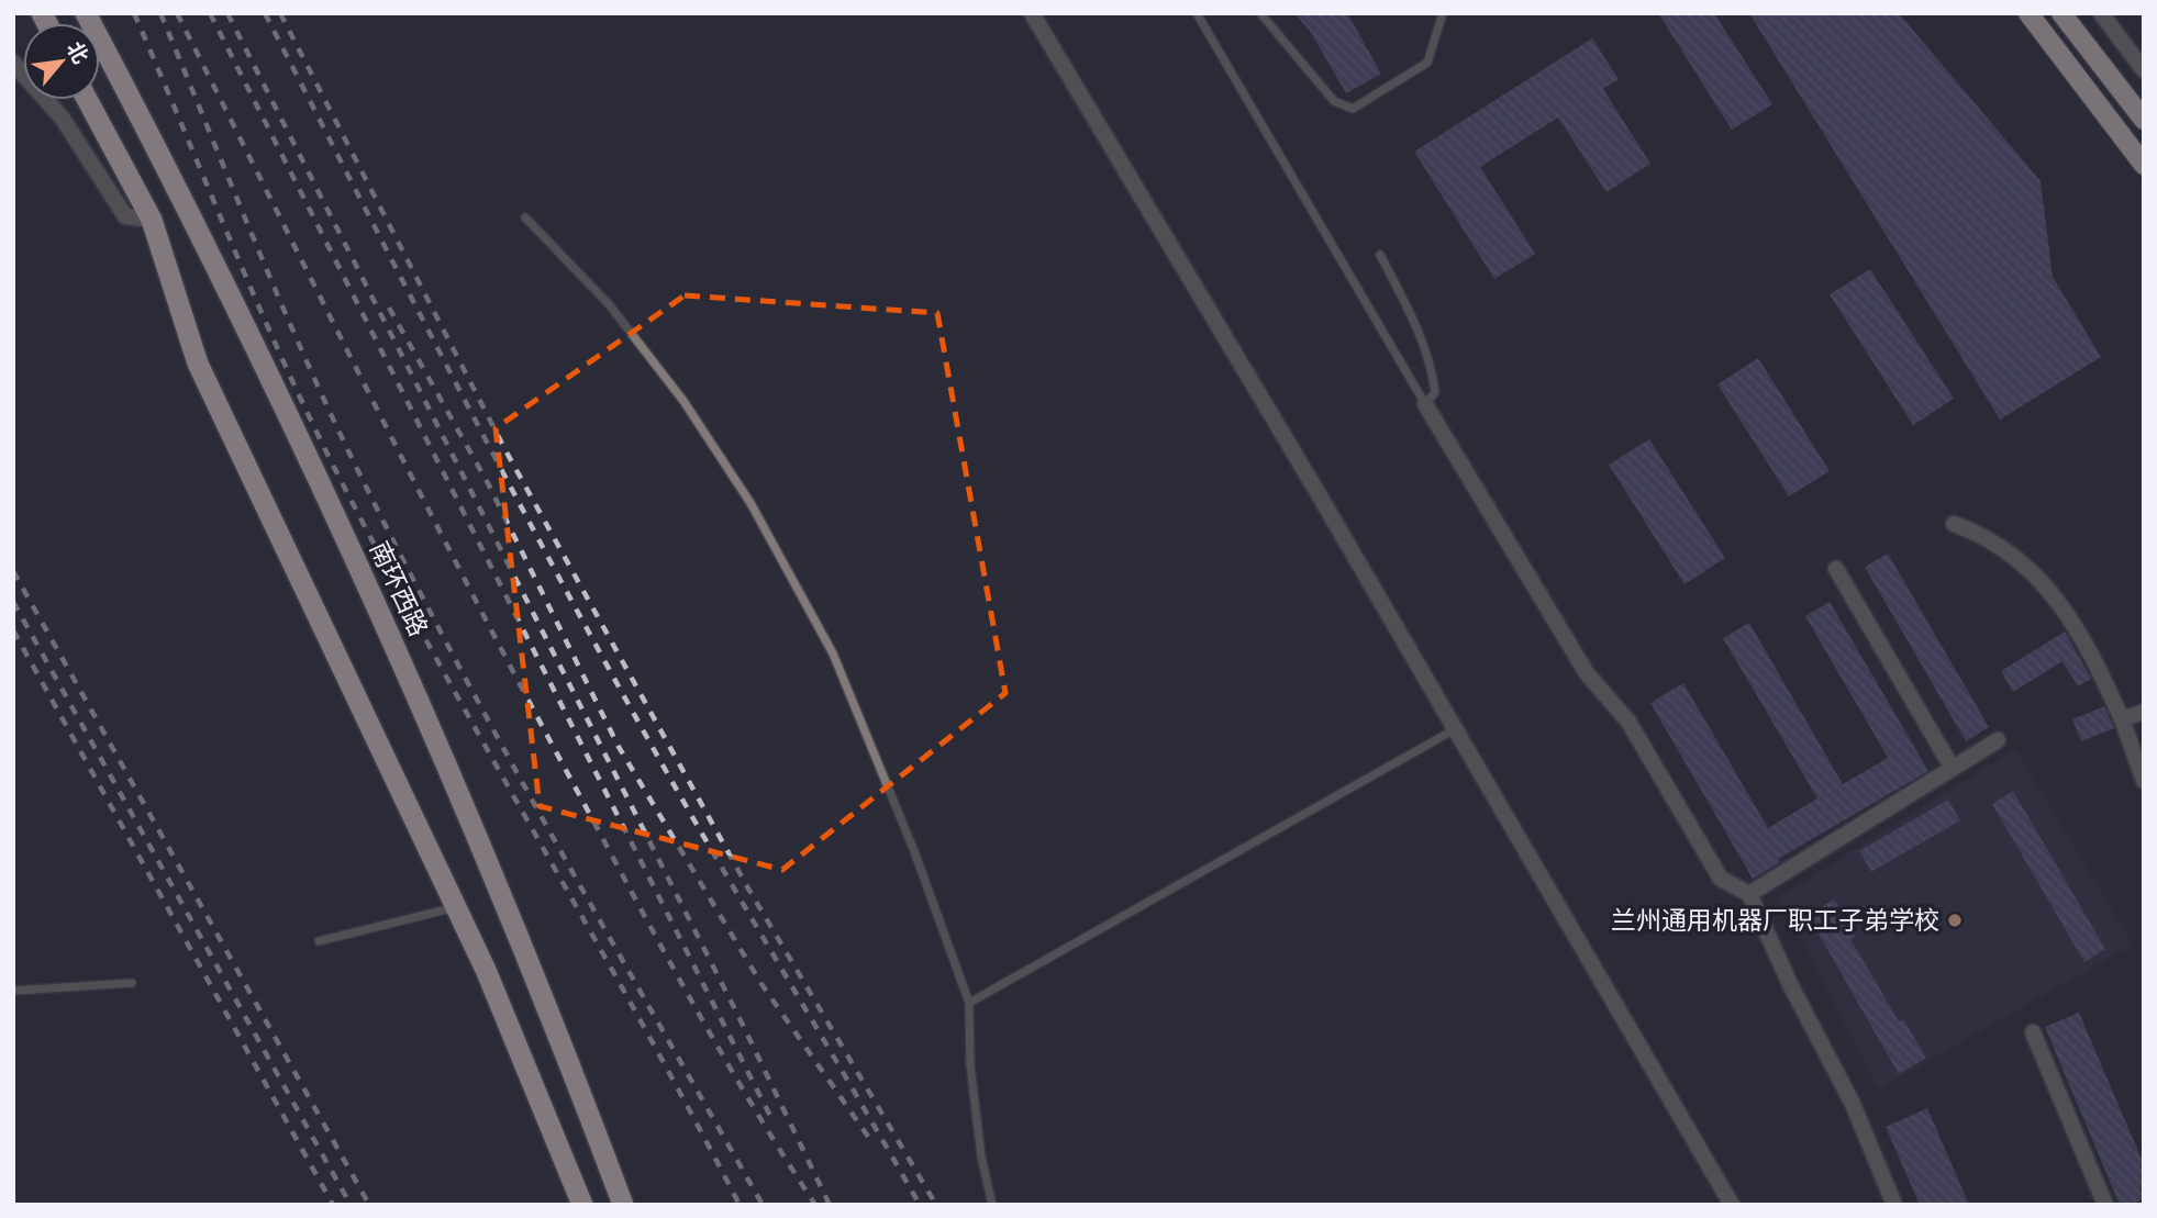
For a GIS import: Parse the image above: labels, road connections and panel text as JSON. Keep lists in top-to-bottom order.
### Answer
{
  "streets": {
    "highway": ["南环西路"]
  },
  "places": ["兰州通用机器厂职工子弟学校"],
  "north": "top right"
}
